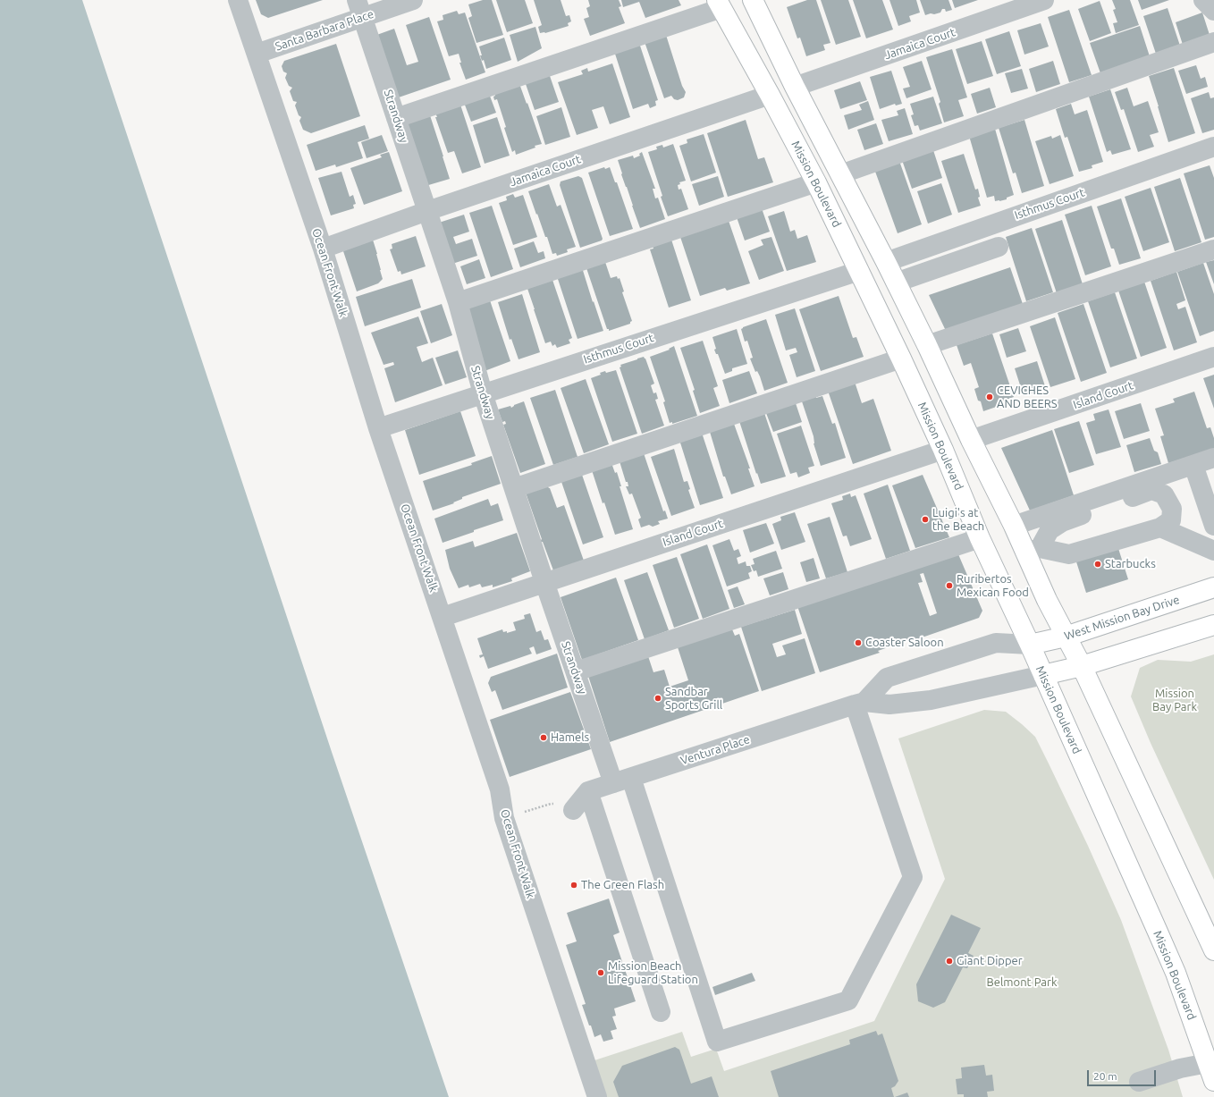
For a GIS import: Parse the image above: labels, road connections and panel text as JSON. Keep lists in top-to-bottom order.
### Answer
{
  "streets": {
    "main road": ["Mission Boulevard", "West Mission Bay Drive"],
    "street": [
      "Santa Barbara Place",
      "Jamaica Court",
      "Strandway",
      "Isthmus Court",
      "Ocean Front Walk",
      "Island Court",
      "Ventura Place"
    ]
  },
  "crossings": [
    ["Santa Barbara Place", "Strandway"],
    ["Santa Barbara Place", "Ocean Front Walk"],
    ["Jamaica Court", "Strandway"],
    ["Jamaica Court", "Mission Boulevard"],
    ["Jamaica Court", "Ocean Front Walk"],
    ["Strandway", "Isthmus Court"],
    ["Strandway", "Island Court"],
    ["Strandway", "Ventura Place"],
    ["Mission Boulevard", "Isthmus Court"],
    ["Mission Boulevard", "Island Court"],
    ["Mission Boulevard", "West Mission Bay Drive"],
    ["Mission Boulevard", "Ventura Place"],
    ["Isthmus Court", "Ocean Front Walk"],
    ["Ocean Front Walk", "Island Court"],
    ["West Mission Bay Drive", "Ventura Place"]
  ],
  "parks": ["Mission Bay Park", "Belmont Park"],
  "places": [
    "CEVICHES AND BEERS",
    "Luigi's at the Beach",
    "Starbucks",
    "Ruribertos Mexican Food",
    "Coaster Saloon",
    "Sandbar Sports Grill",
    "Hamels",
    "The Green Flash",
    "Giant Dipper",
    "Mission Beach Lifeguard Station"
  ],
  "scale_bar": "20 m"
}
